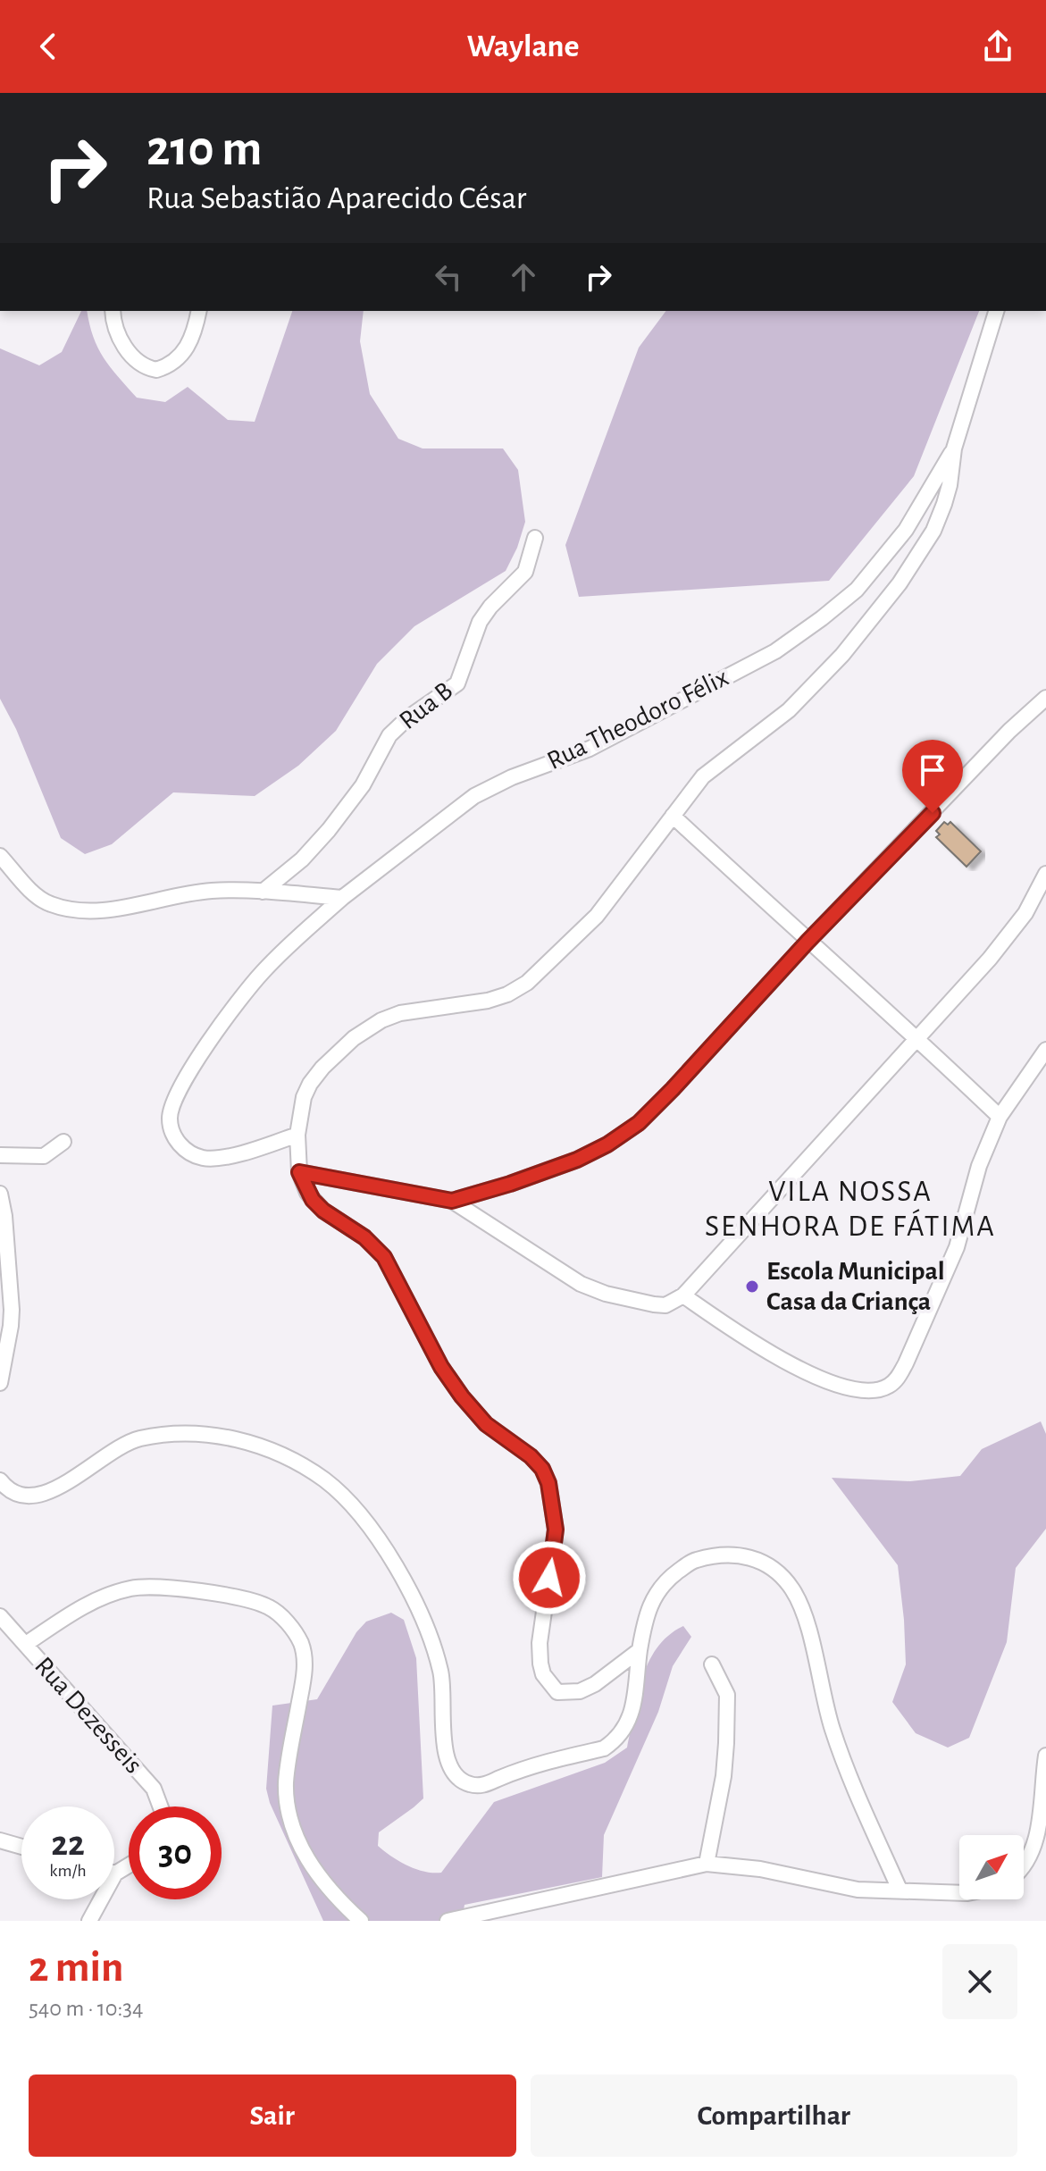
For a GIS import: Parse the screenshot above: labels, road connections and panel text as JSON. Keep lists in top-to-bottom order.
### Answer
{
  "streets": {
    "street": ["Rua B", "Rua Theodoro Félix", "Rua Dezesseis"]
  },
  "districts": ["VILA NOSSA SENHORA DE FÁTIMA"],
  "places": ["Escola Municipal Casa da Criança"],
  "north": "top right",
  "page": {
    "header": "Waylane",
    "turn": ["210 m", "Rua Sebastião Aparecido César"],
    "speed": "22 km/h",
    "limit": "30",
    "heading": ["2 min", "540 m · 10:34"],
    "buttons": ["Sair", "Compartilhar"]
  }
}
